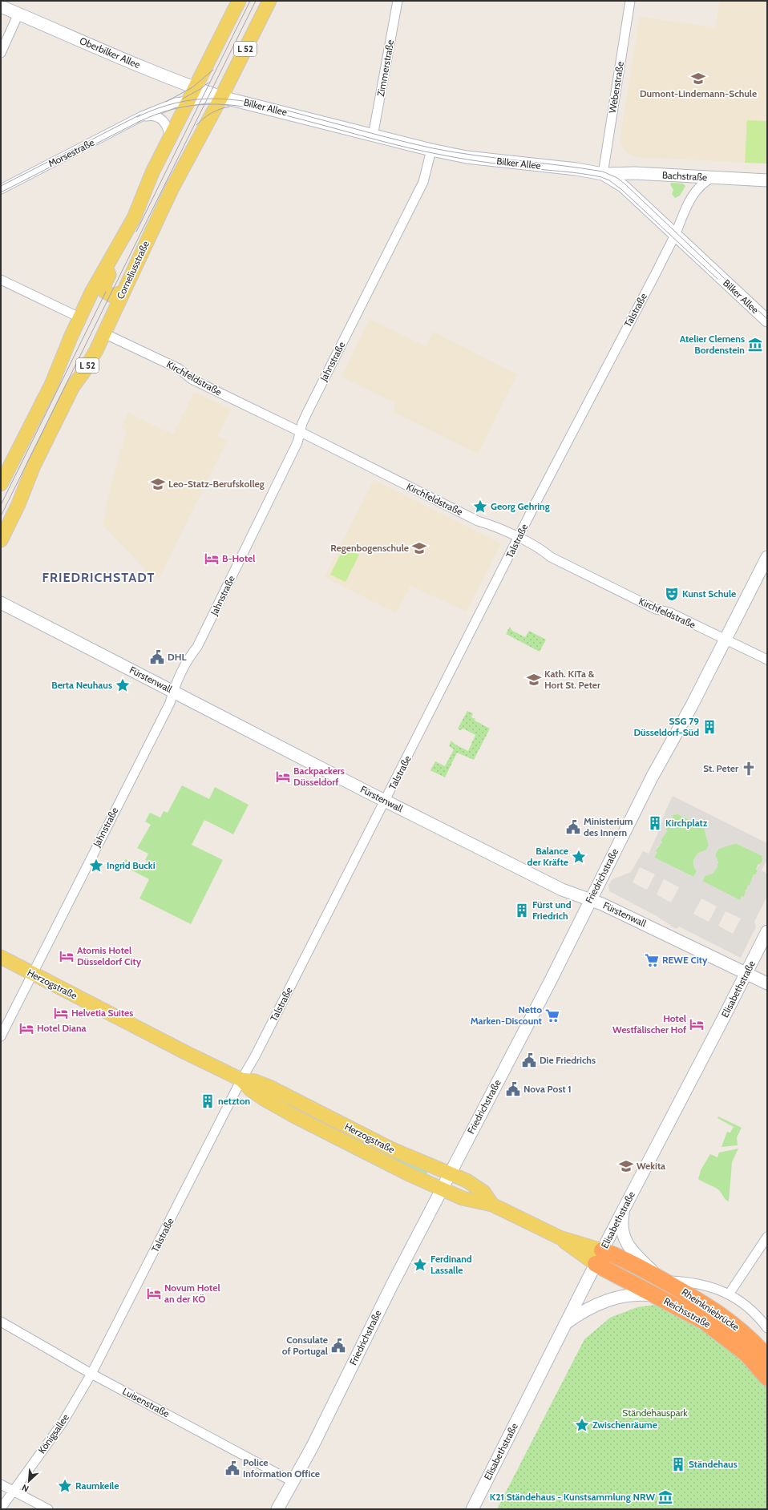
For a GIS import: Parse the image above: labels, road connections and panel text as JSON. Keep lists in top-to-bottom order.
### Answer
{
  "streets": {
    "highway": ["Rheinkniebrücke", "Reichsstraße"],
    "main road": [
      "L 52",
      "Oberbilker Allee",
      "Bilker Allee",
      "Bachstraße",
      "Corneliusstraße",
      "Fürstenwall",
      "Friedrichstraße",
      "Herzogstraße",
      "Elisabethstraße"
    ],
    "street": [
      "Zimmerstraße",
      "Weberstraße",
      "Morsestraße",
      "Talstraße",
      "Jahnstraße",
      "Kirchfeldstraße",
      "Luisenstraße",
      "Königsallee"
    ]
  },
  "crossings": [
    ["L 52", "Oberbilker Allee"],
    ["L 52", "Morsestraße"],
    ["L 52", "Corneliusstraße"],
    ["Oberbilker Allee", "Bilker Allee"],
    ["Oberbilker Allee", "Morsestraße"],
    ["Oberbilker Allee", "Corneliusstraße"],
    ["Zimmerstraße", "Bilker Allee"],
    ["Weberstraße", "Bilker Allee"],
    ["Weberstraße", "Bachstraße"],
    ["Bilker Allee", "Morsestraße"],
    ["Bilker Allee", "Bachstraße"],
    ["Bilker Allee", "Corneliusstraße"],
    ["Bilker Allee", "Talstraße"],
    ["Bilker Allee", "Jahnstraße"],
    ["Morsestraße", "Corneliusstraße"],
    ["Bachstraße", "Talstraße"],
    ["Corneliusstraße", "Kirchfeldstraße"],
    ["Talstraße", "Kirchfeldstraße"],
    ["Talstraße", "Fürstenwall"],
    ["Talstraße", "Herzogstraße"],
    ["Talstraße", "Luisenstraße"],
    ["Talstraße", "Königsallee"],
    ["Jahnstraße", "Kirchfeldstraße"],
    ["Jahnstraße", "Fürstenwall"],
    ["Jahnstraße", "Herzogstraße"],
    ["Kirchfeldstraße", "Friedrichstraße"],
    ["Fürstenwall", "Friedrichstraße"],
    ["Fürstenwall", "Elisabethstraße"],
    ["Friedrichstraße", "Herzogstraße"],
    ["Friedrichstraße", "Luisenstraße"],
    ["Herzogstraße", "Elisabethstraße"],
    ["Herzogstraße", "Reichsstraße"],
    ["Elisabethstraße", "Reichsstraße"],
    ["Luisenstraße", "Königsallee"]
  ],
  "districts": ["FRIEDRICHSTADT"],
  "parks": ["Ständehauspark"],
  "places": {
    "school or university": [
      "Dumont-Lindemann-Schule",
      "Leo-Statz-Berufskolleg",
      "Regenbogenschule",
      "Kath. KiTa & Hort St. Peter",
      "Wekita"
    ],
    "museum": ["Atelier Clemens Bordenstein", "K21 Ständehaus - Kunstsammlung NRW"],
    "place": [
      "Georg Gehring",
      "Berta Neuhaus",
      "Balance der Kräfte",
      "Ingrid Bucki",
      "Ferdinand Lassalle",
      "Zwischenräume",
      "Raumkeile"
    ],
    "hotel": [
      "B-Hotel",
      "Backpackers Düsseldorf",
      "Atomis Hotel Düsseldorf City",
      "Helvetia Suites",
      "Hotel Westfälischer Hof",
      "Hotel Diana",
      "Novum Hotel an der KÖ"
    ],
    "theatre": ["Kunst Schule"],
    "public building": [
      "DHL",
      "Ministerium des Innern",
      "Die Friedrichs",
      "Nova Post 1",
      "Consulate of Portugal",
      "Police Information Office"
    ],
    "building": [
      "SSG 79 Düsseldorf-Süd",
      "Kirchplatz",
      "Fürst und Friedrich",
      "netzton",
      "Ständehaus"
    ],
    "church": ["St. Peter"],
    "supermarket": ["REWE City", "Netto Marken-Discount"]
  },
  "north": "bottom left"
}
